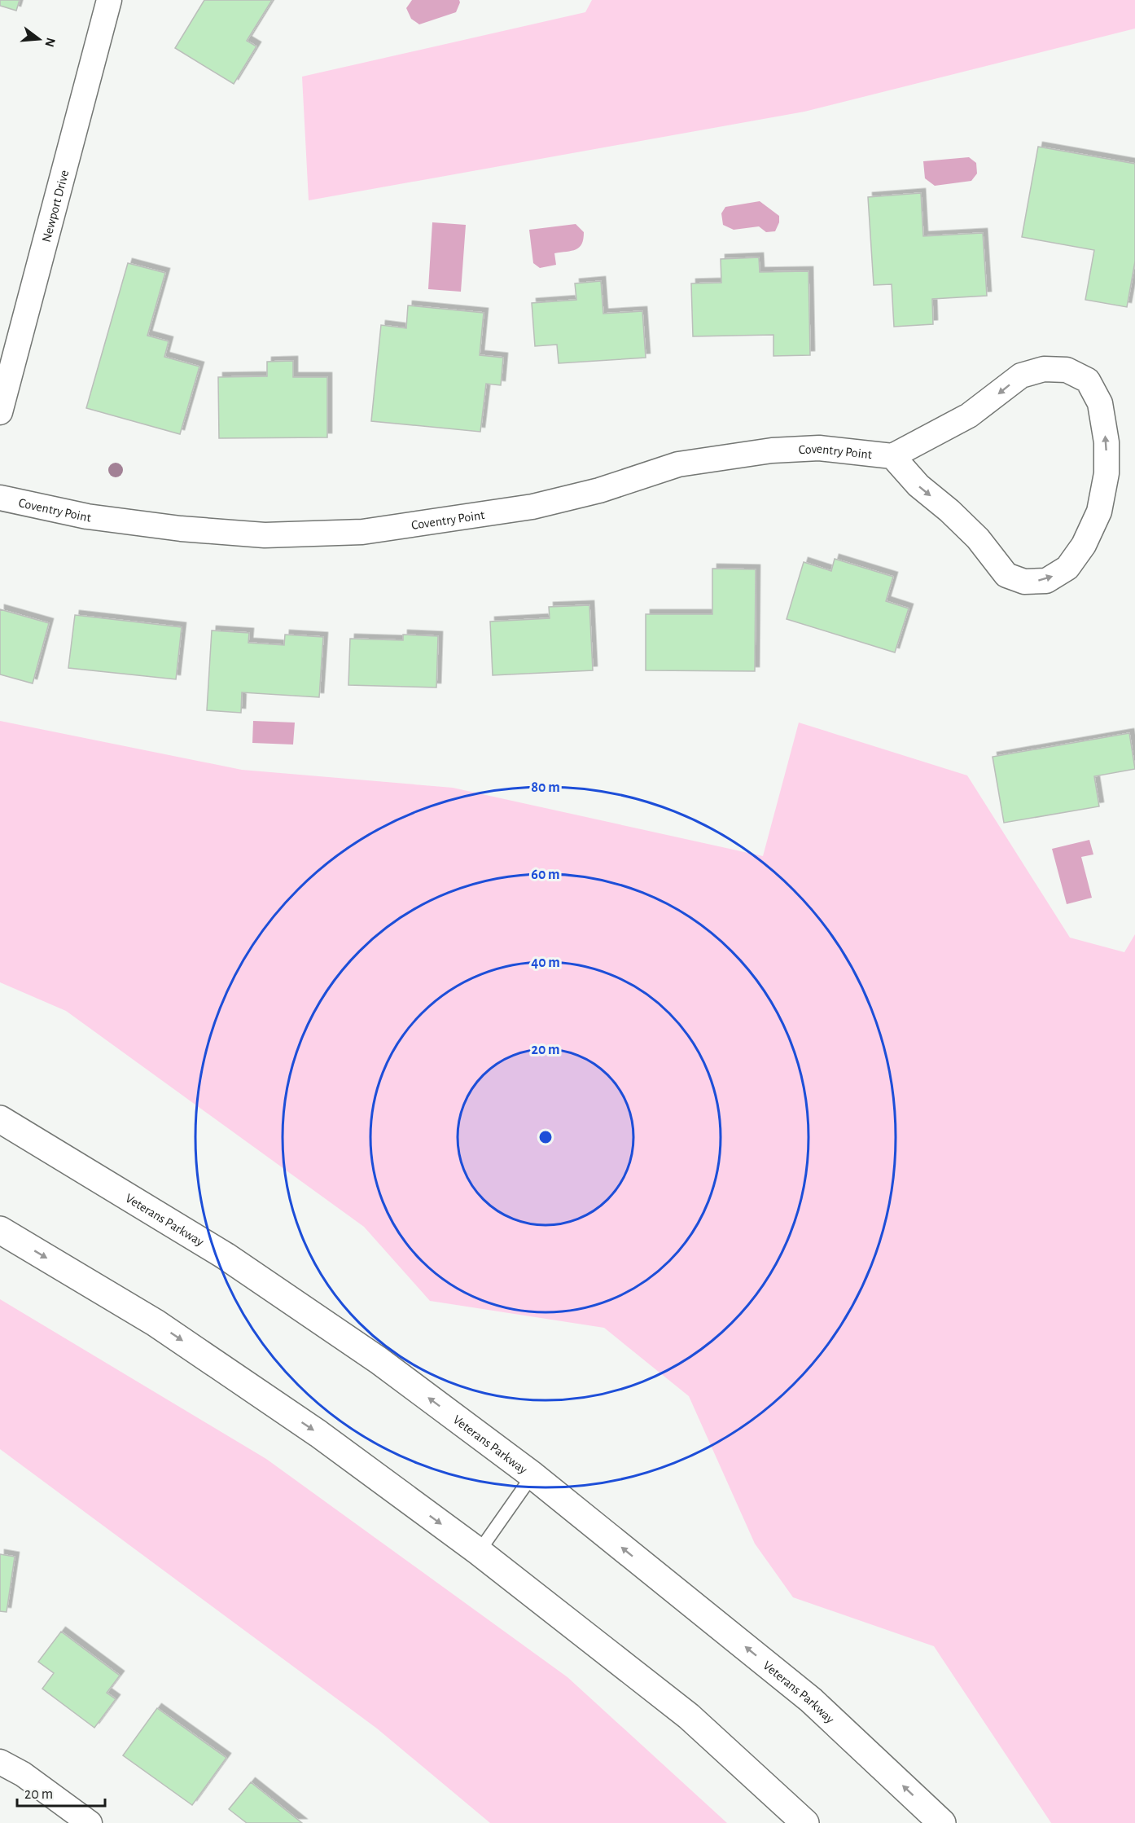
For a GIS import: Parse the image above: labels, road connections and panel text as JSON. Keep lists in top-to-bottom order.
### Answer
{
  "streets": {
    "highway": ["Veterans Parkway"],
    "street": ["Newport Drive", "Coventry Point"]
  },
  "scale_bar": "20 m",
  "north": "right",
  "rings": [
    "80 m",
    "60 m",
    "40 m",
    "20 m"
  ]
}
